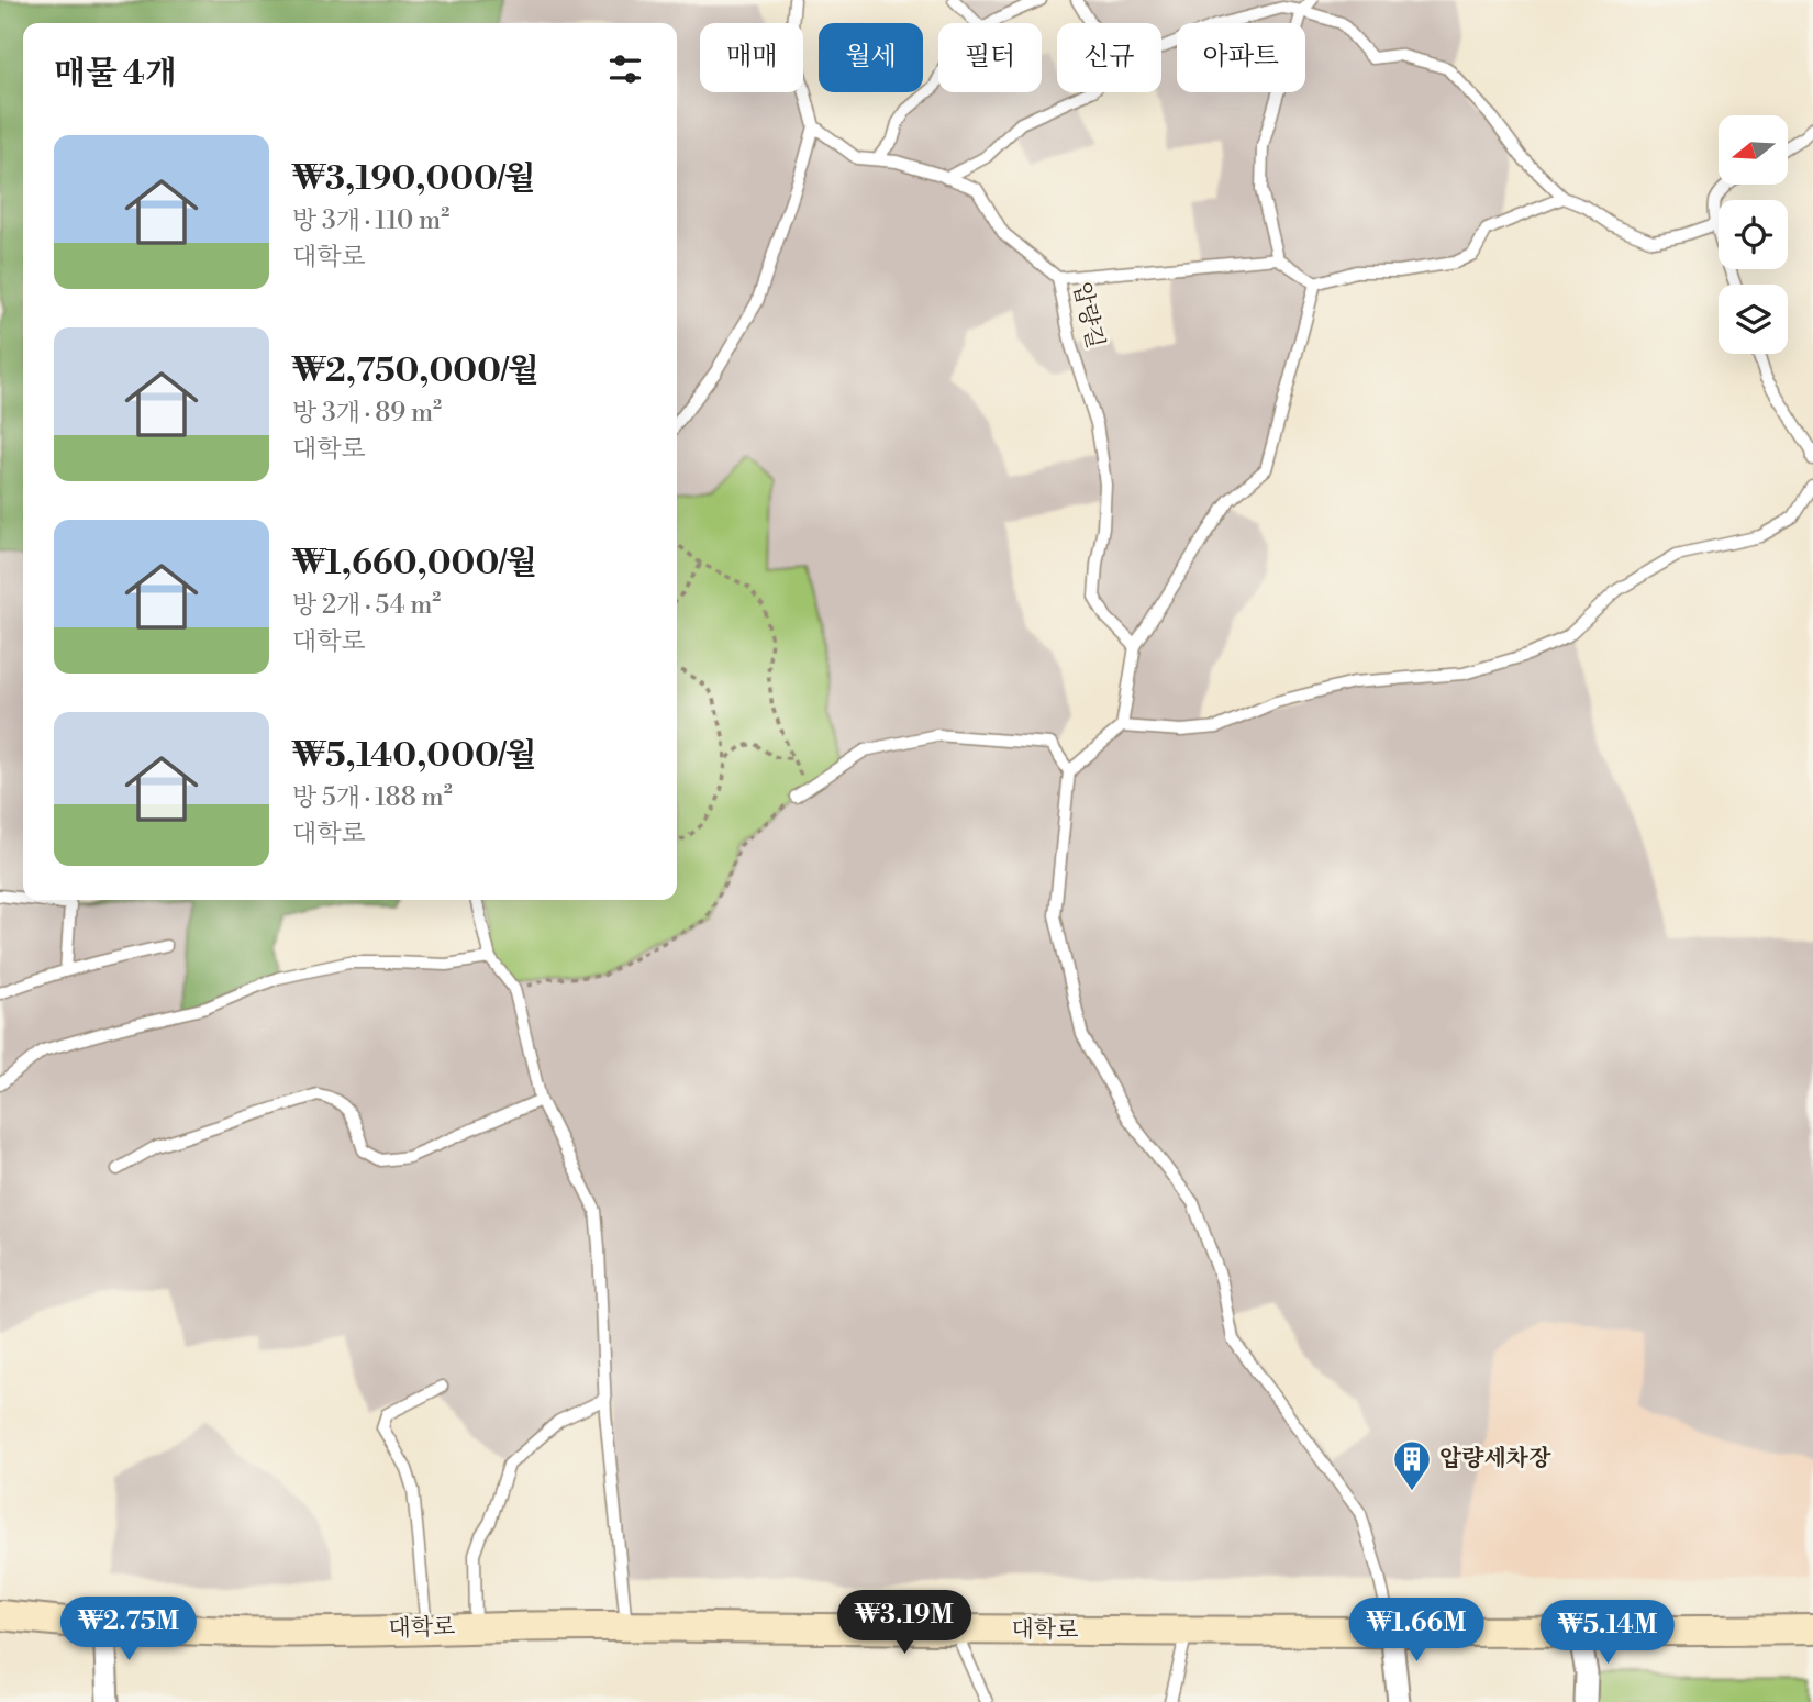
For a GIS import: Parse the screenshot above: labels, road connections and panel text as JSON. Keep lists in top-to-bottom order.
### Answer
{
  "streets": {
    "main road": ["대학로"],
    "lane": ["압량길"]
  },
  "places": {
    "building": ["압량세차장"]
  },
  "north": "left",
  "page": {
    "chip": [
      "매매",
      "월세",
      "필터",
      "신규",
      "아파트"
    ],
    "heading": "매물 4개",
    "list": [
      {
        "name": "₩3,190,000/월",
        "note": "방 3개 · 110 m² · 대학로"
      },
      {
        "name": "₩2,750,000/월",
        "note": "방 3개 · 89 m² · 대학로"
      },
      {
        "name": "₩1,660,000/월",
        "note": "방 2개 · 54 m² · 대학로"
      },
      {
        "name": "₩5,140,000/월",
        "note": "방 5개 · 188 m² · 대학로"
      }
    ],
    "price": [
      "₩3.19M",
      "₩2.75M",
      "₩1.66M",
      "₩5.14M"
    ]
  }
}
